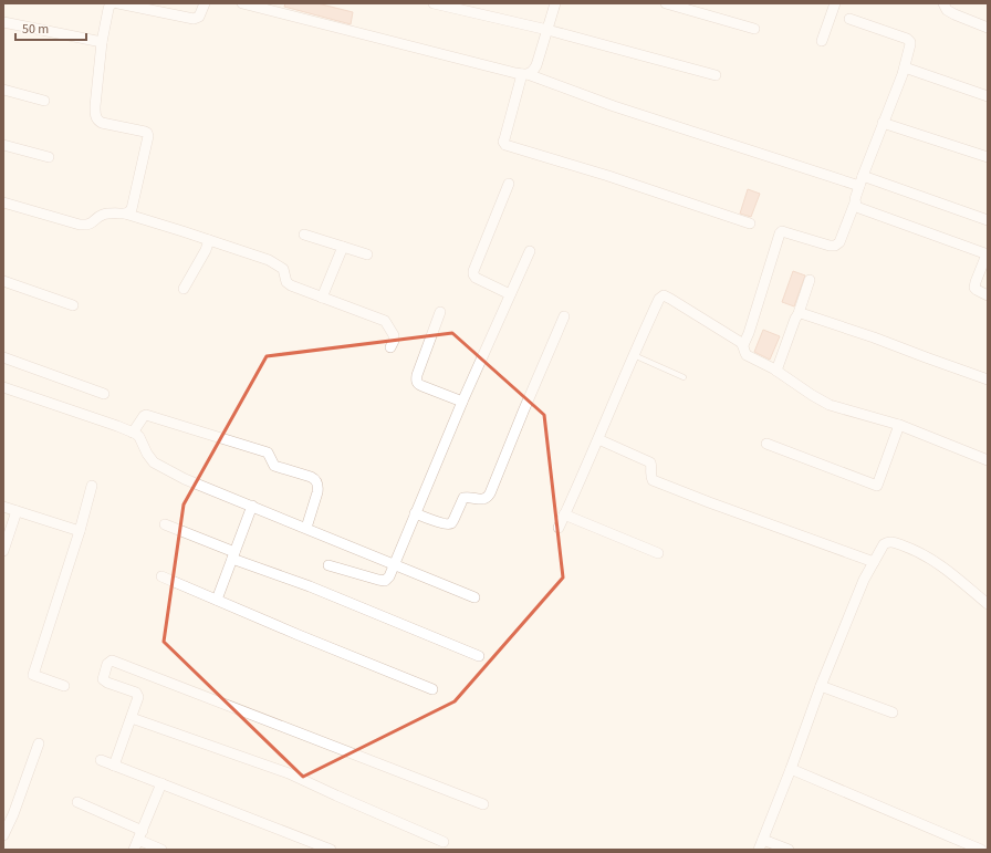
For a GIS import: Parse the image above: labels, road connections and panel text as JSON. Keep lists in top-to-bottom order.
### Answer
{
  "scale_bar": "50 m"
}
